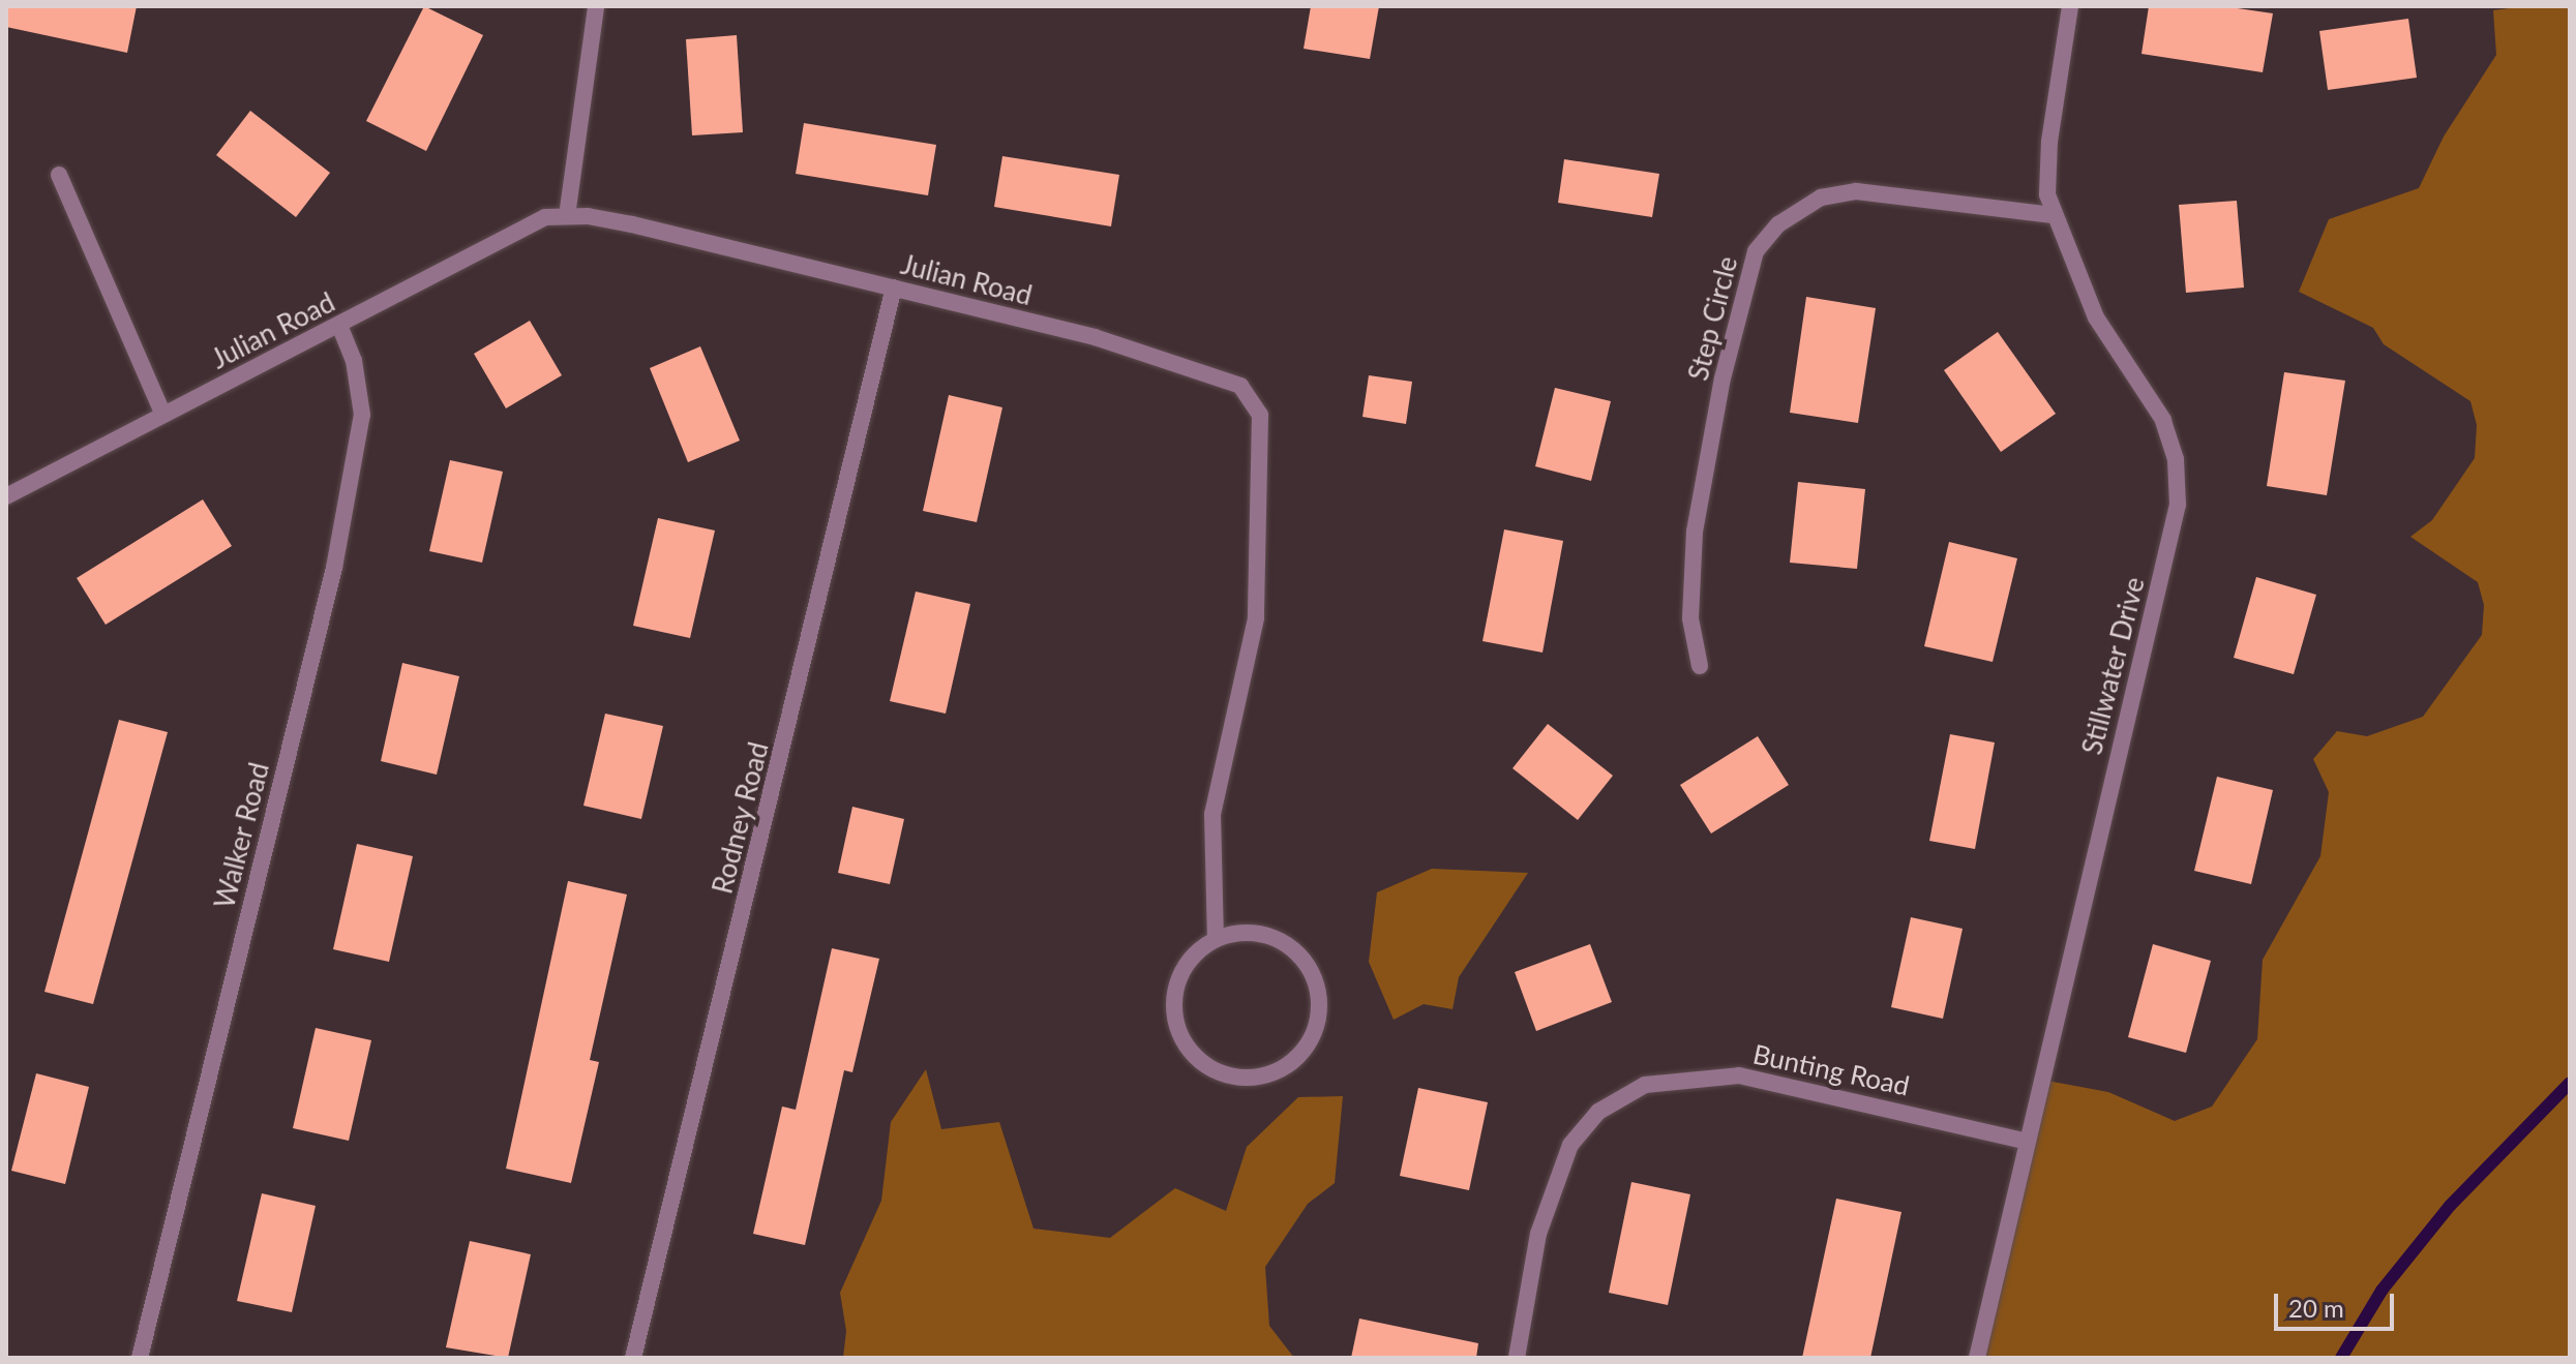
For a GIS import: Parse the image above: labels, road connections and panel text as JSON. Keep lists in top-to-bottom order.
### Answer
{
  "streets": {
    "street": [
      "Julian Road",
      "Step Circle",
      "Stillwater Drive",
      "Rodney Road",
      "Walker Road",
      "Bunting Road"
    ]
  },
  "crossings": [
    ["Julian Road", "Rodney Road"],
    ["Julian Road", "Walker Road"],
    ["Step Circle", "Stillwater Drive"],
    ["Stillwater Drive", "Bunting Road"]
  ],
  "scale_bar": "20 m"
}
